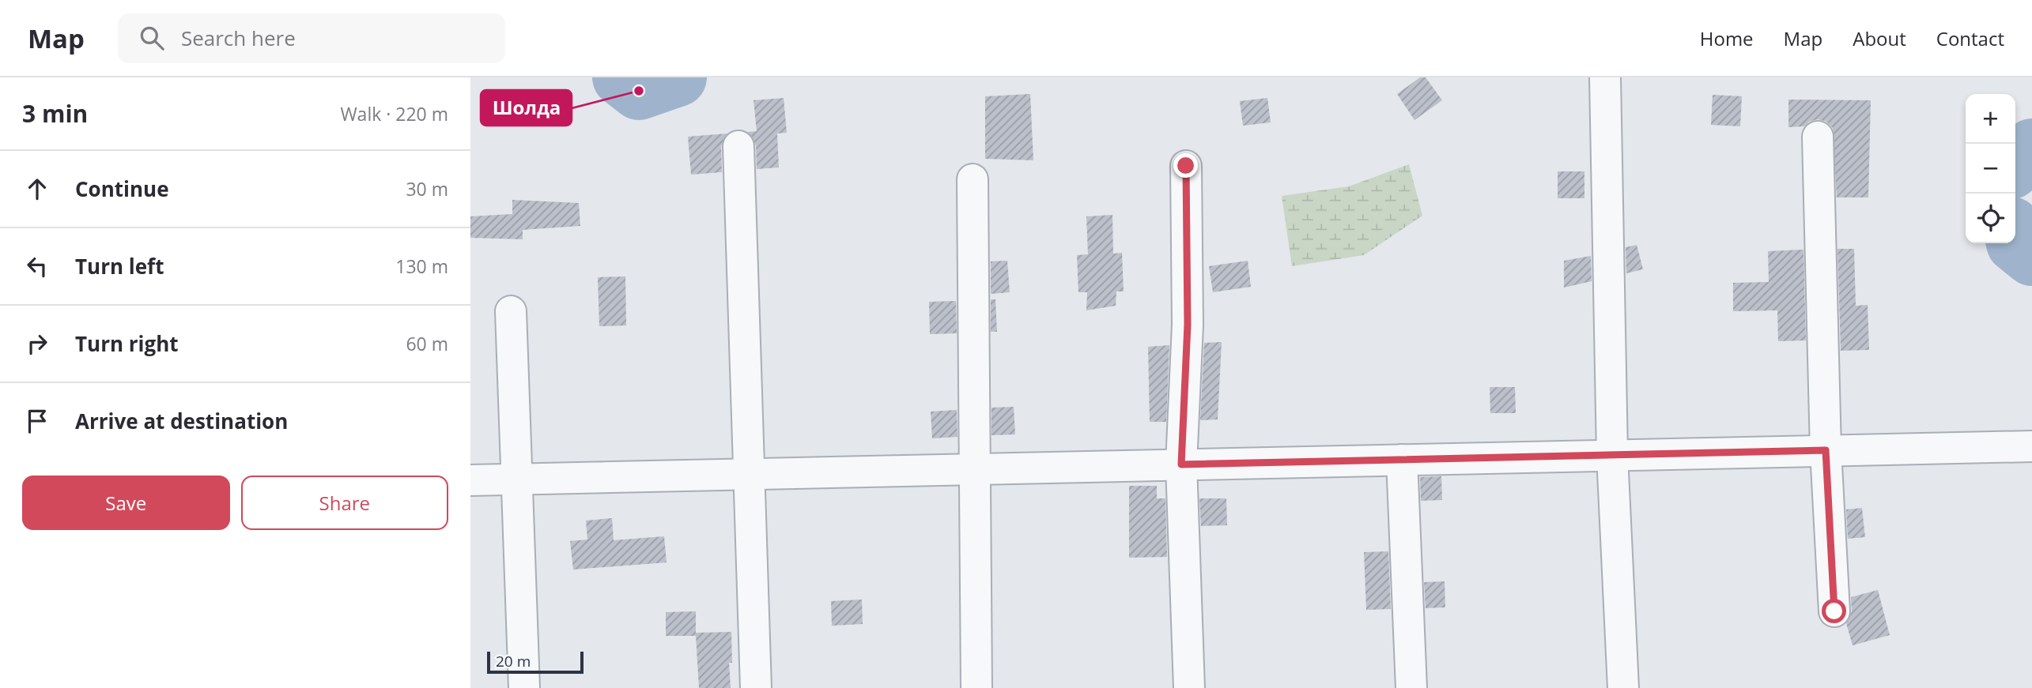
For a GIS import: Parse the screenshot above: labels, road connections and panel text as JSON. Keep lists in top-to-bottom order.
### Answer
{
  "places": ["Шолда"],
  "scale_bar": "20 m",
  "page": {
    "header": "Map",
    "search": "Search here",
    "nav": [
      "Home",
      "Map",
      "About",
      "Contact"
    ],
    "heading": ["3 min", "Walk · 220 m"],
    "map_buttons": ["+", "−"],
    "list": [
      ["Continue", "30 m"],
      ["Turn left", "130 m"],
      ["Turn right", "60 m"],
      "Arrive at destination"
    ],
    "buttons": ["Save", "Share"],
    "scale": "20 m"
  }
}
